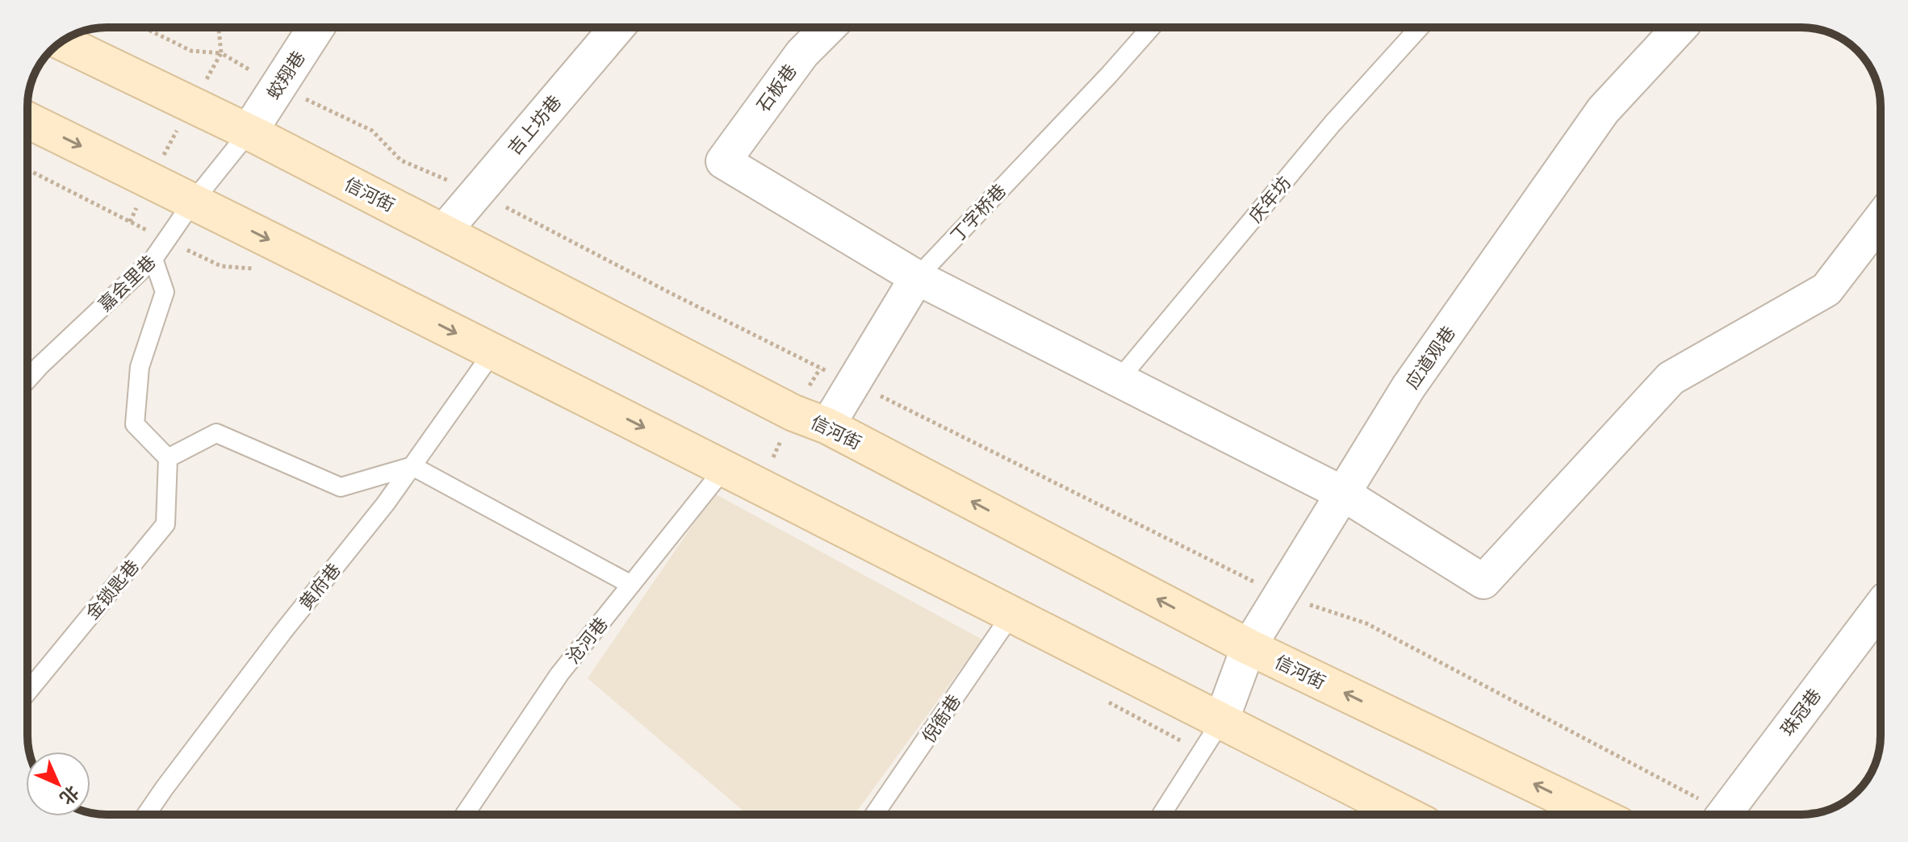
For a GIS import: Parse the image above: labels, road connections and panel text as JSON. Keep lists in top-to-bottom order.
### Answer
{
  "streets": {
    "main road": ["信河街"],
    "street": [
      "蛟翔巷",
      "石板巷",
      "吉上坊巷",
      "丁字桥巷",
      "应道观巷",
      "珠冠巷"
    ],
    "lane": [
      "庆年坊",
      "嘉会里巷",
      "黄府巷",
      "金锁匙巷",
      "沧河巷",
      "倪衙巷"
    ]
  },
  "crossings": [
    ["蛟翔巷", "信河街"],
    ["蛟翔巷", "嘉会里巷"],
    ["石板巷", "丁字桥巷"],
    ["吉上坊巷", "信河街"],
    ["信河街", "丁字桥巷"],
    ["信河街", "嘉会里巷"],
    ["信河街", "应道观巷"]
  ],
  "north": "bottom right"
}
